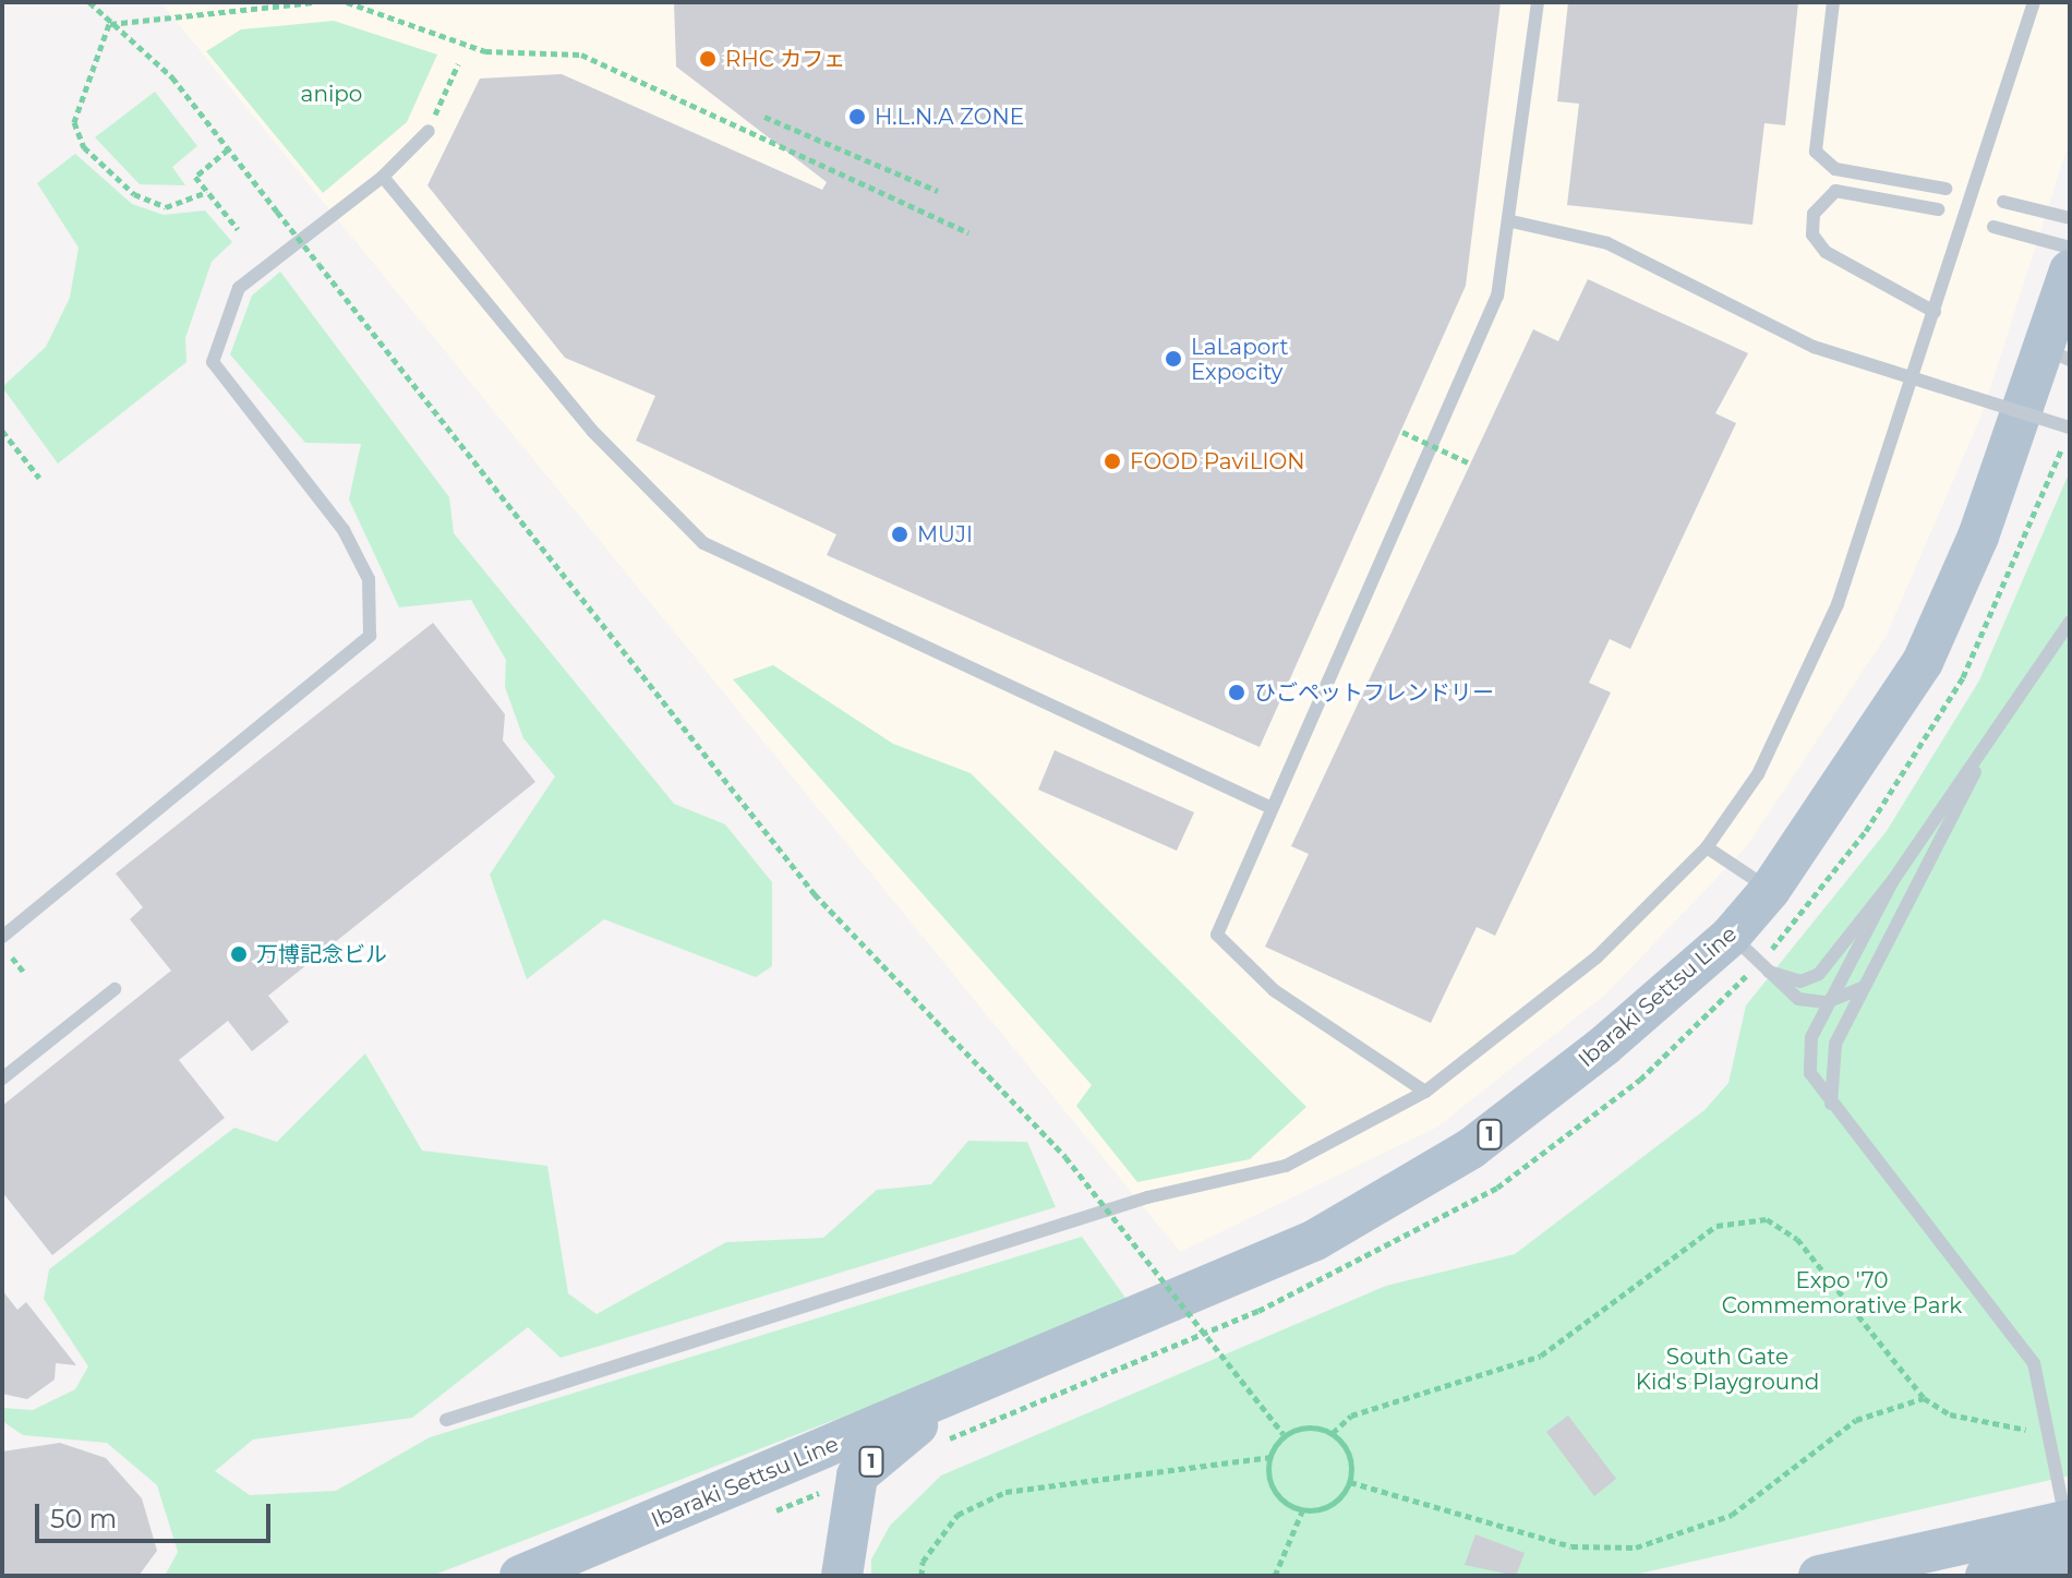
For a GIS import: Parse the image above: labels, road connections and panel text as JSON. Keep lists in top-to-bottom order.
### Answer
{
  "streets": {
    "main road": ["Ibaraki Settsu Line", "1"]
  },
  "parks": ["anipo", "Expo '70 Commemorative Park", "South Gate Kid's Playground"],
  "places": [
    "RHC カフェ",
    "H.L.N.A ZONE",
    "LaLaport Expocity",
    "FOOD PaviLION",
    "MUJI",
    "ひごペットフレンドリー",
    "万博記念ビル"
  ],
  "scale_bar": "50 m"
}
